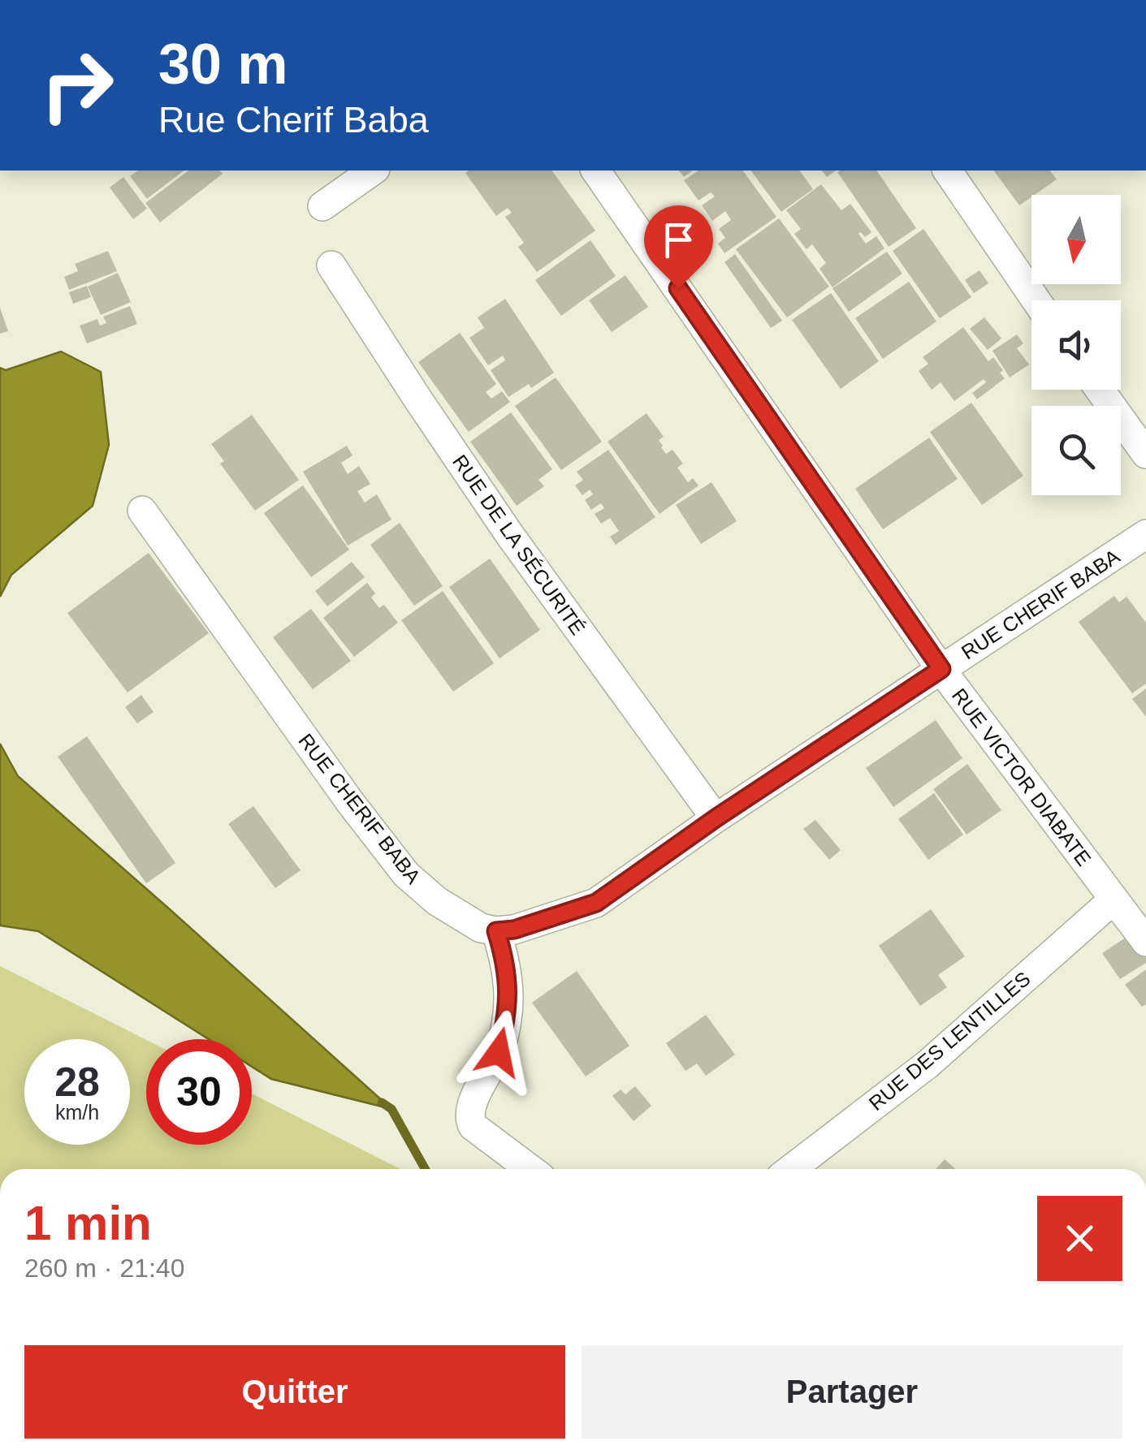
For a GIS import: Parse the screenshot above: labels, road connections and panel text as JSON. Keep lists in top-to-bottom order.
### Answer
{
  "streets": {
    "street": [
      "RUE DE LA SÉCURITÉ",
      "RUE CHERIF BABA",
      "RUE VICTOR DIABATE",
      "RUE DES LENTILLES"
    ]
  },
  "crossings": [
    ["RUE DE LA SÉCURITÉ", "RUE CHERIF BABA"],
    ["RUE CHERIF BABA", "RUE VICTOR DIABATE"],
    ["RUE VICTOR DIABATE", "RUE DES LENTILLES"]
  ],
  "north": "bottom",
  "page": {
    "turn": ["30 m", "Rue Cherif Baba"],
    "speed": "28 km/h",
    "limit": "30",
    "heading": ["1 min", "260 m · 21:40"],
    "buttons": ["Quitter", "Partager"]
  }
}
